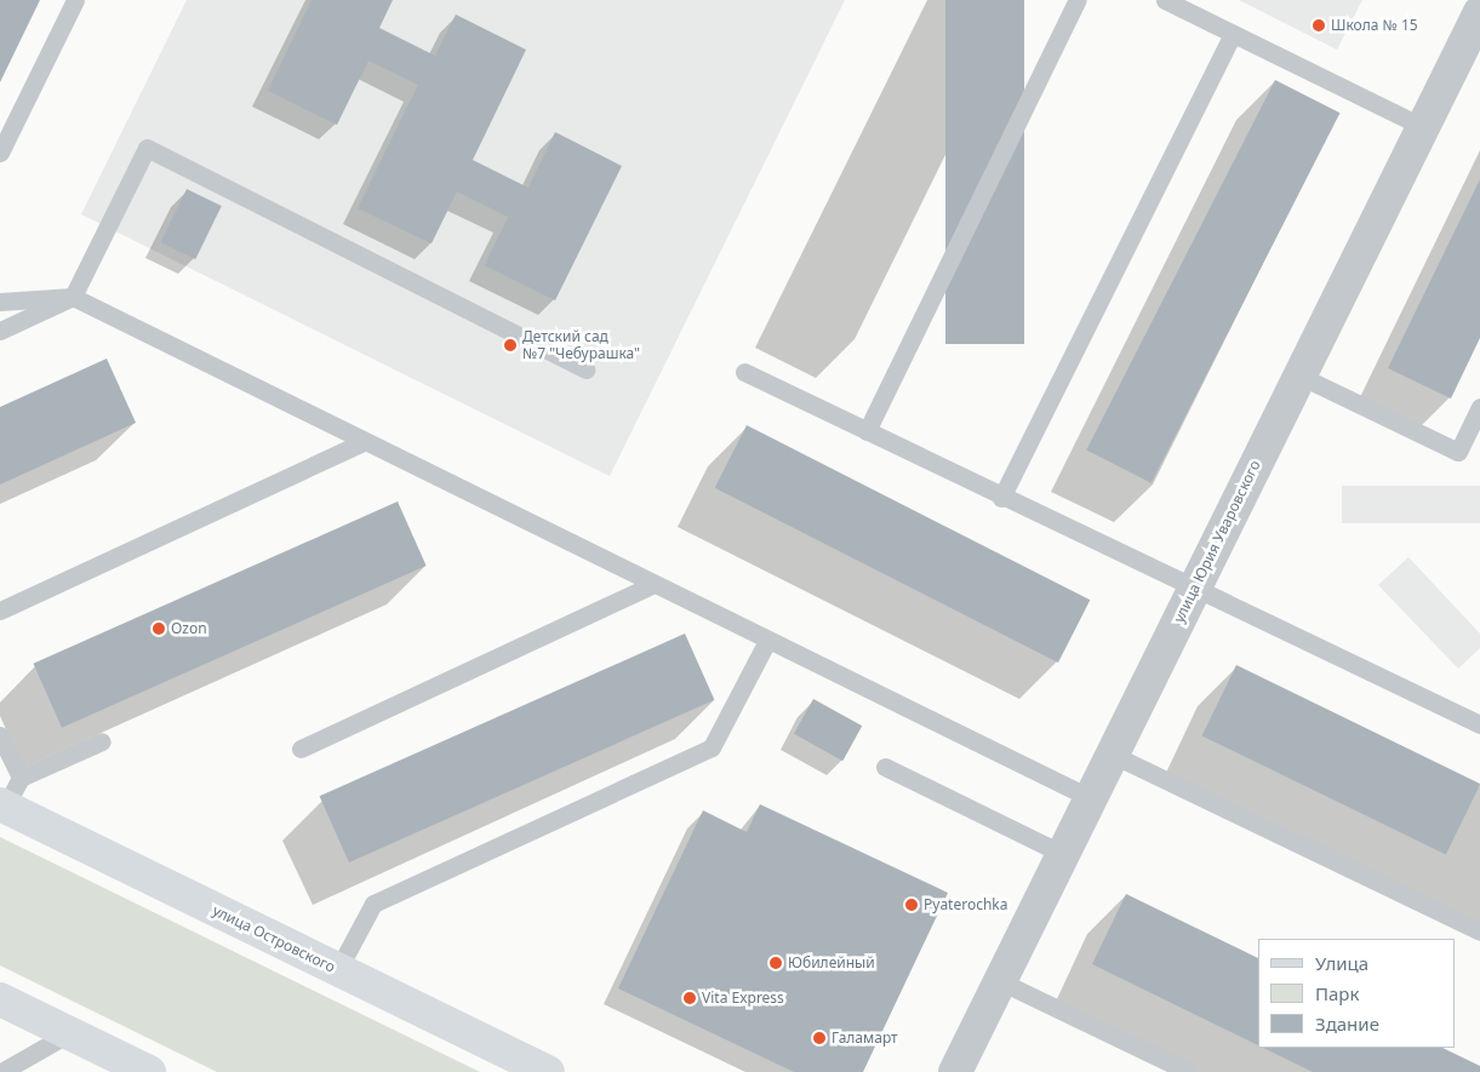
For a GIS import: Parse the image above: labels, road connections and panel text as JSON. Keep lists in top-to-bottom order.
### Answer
{
  "streets": {
    "main road": ["улица Островского"],
    "street": ["улица Юрия Уваровского"]
  },
  "places": [
    "Школа № 15",
    "Детский сад №7 \"Чебурашка\"",
    "Ozon",
    "Pyaterochka",
    "Юбилейный",
    "Vita Express",
    "Галамарт"
  ],
  "legend": ["Улица", "Парк", "Здание"]
}
